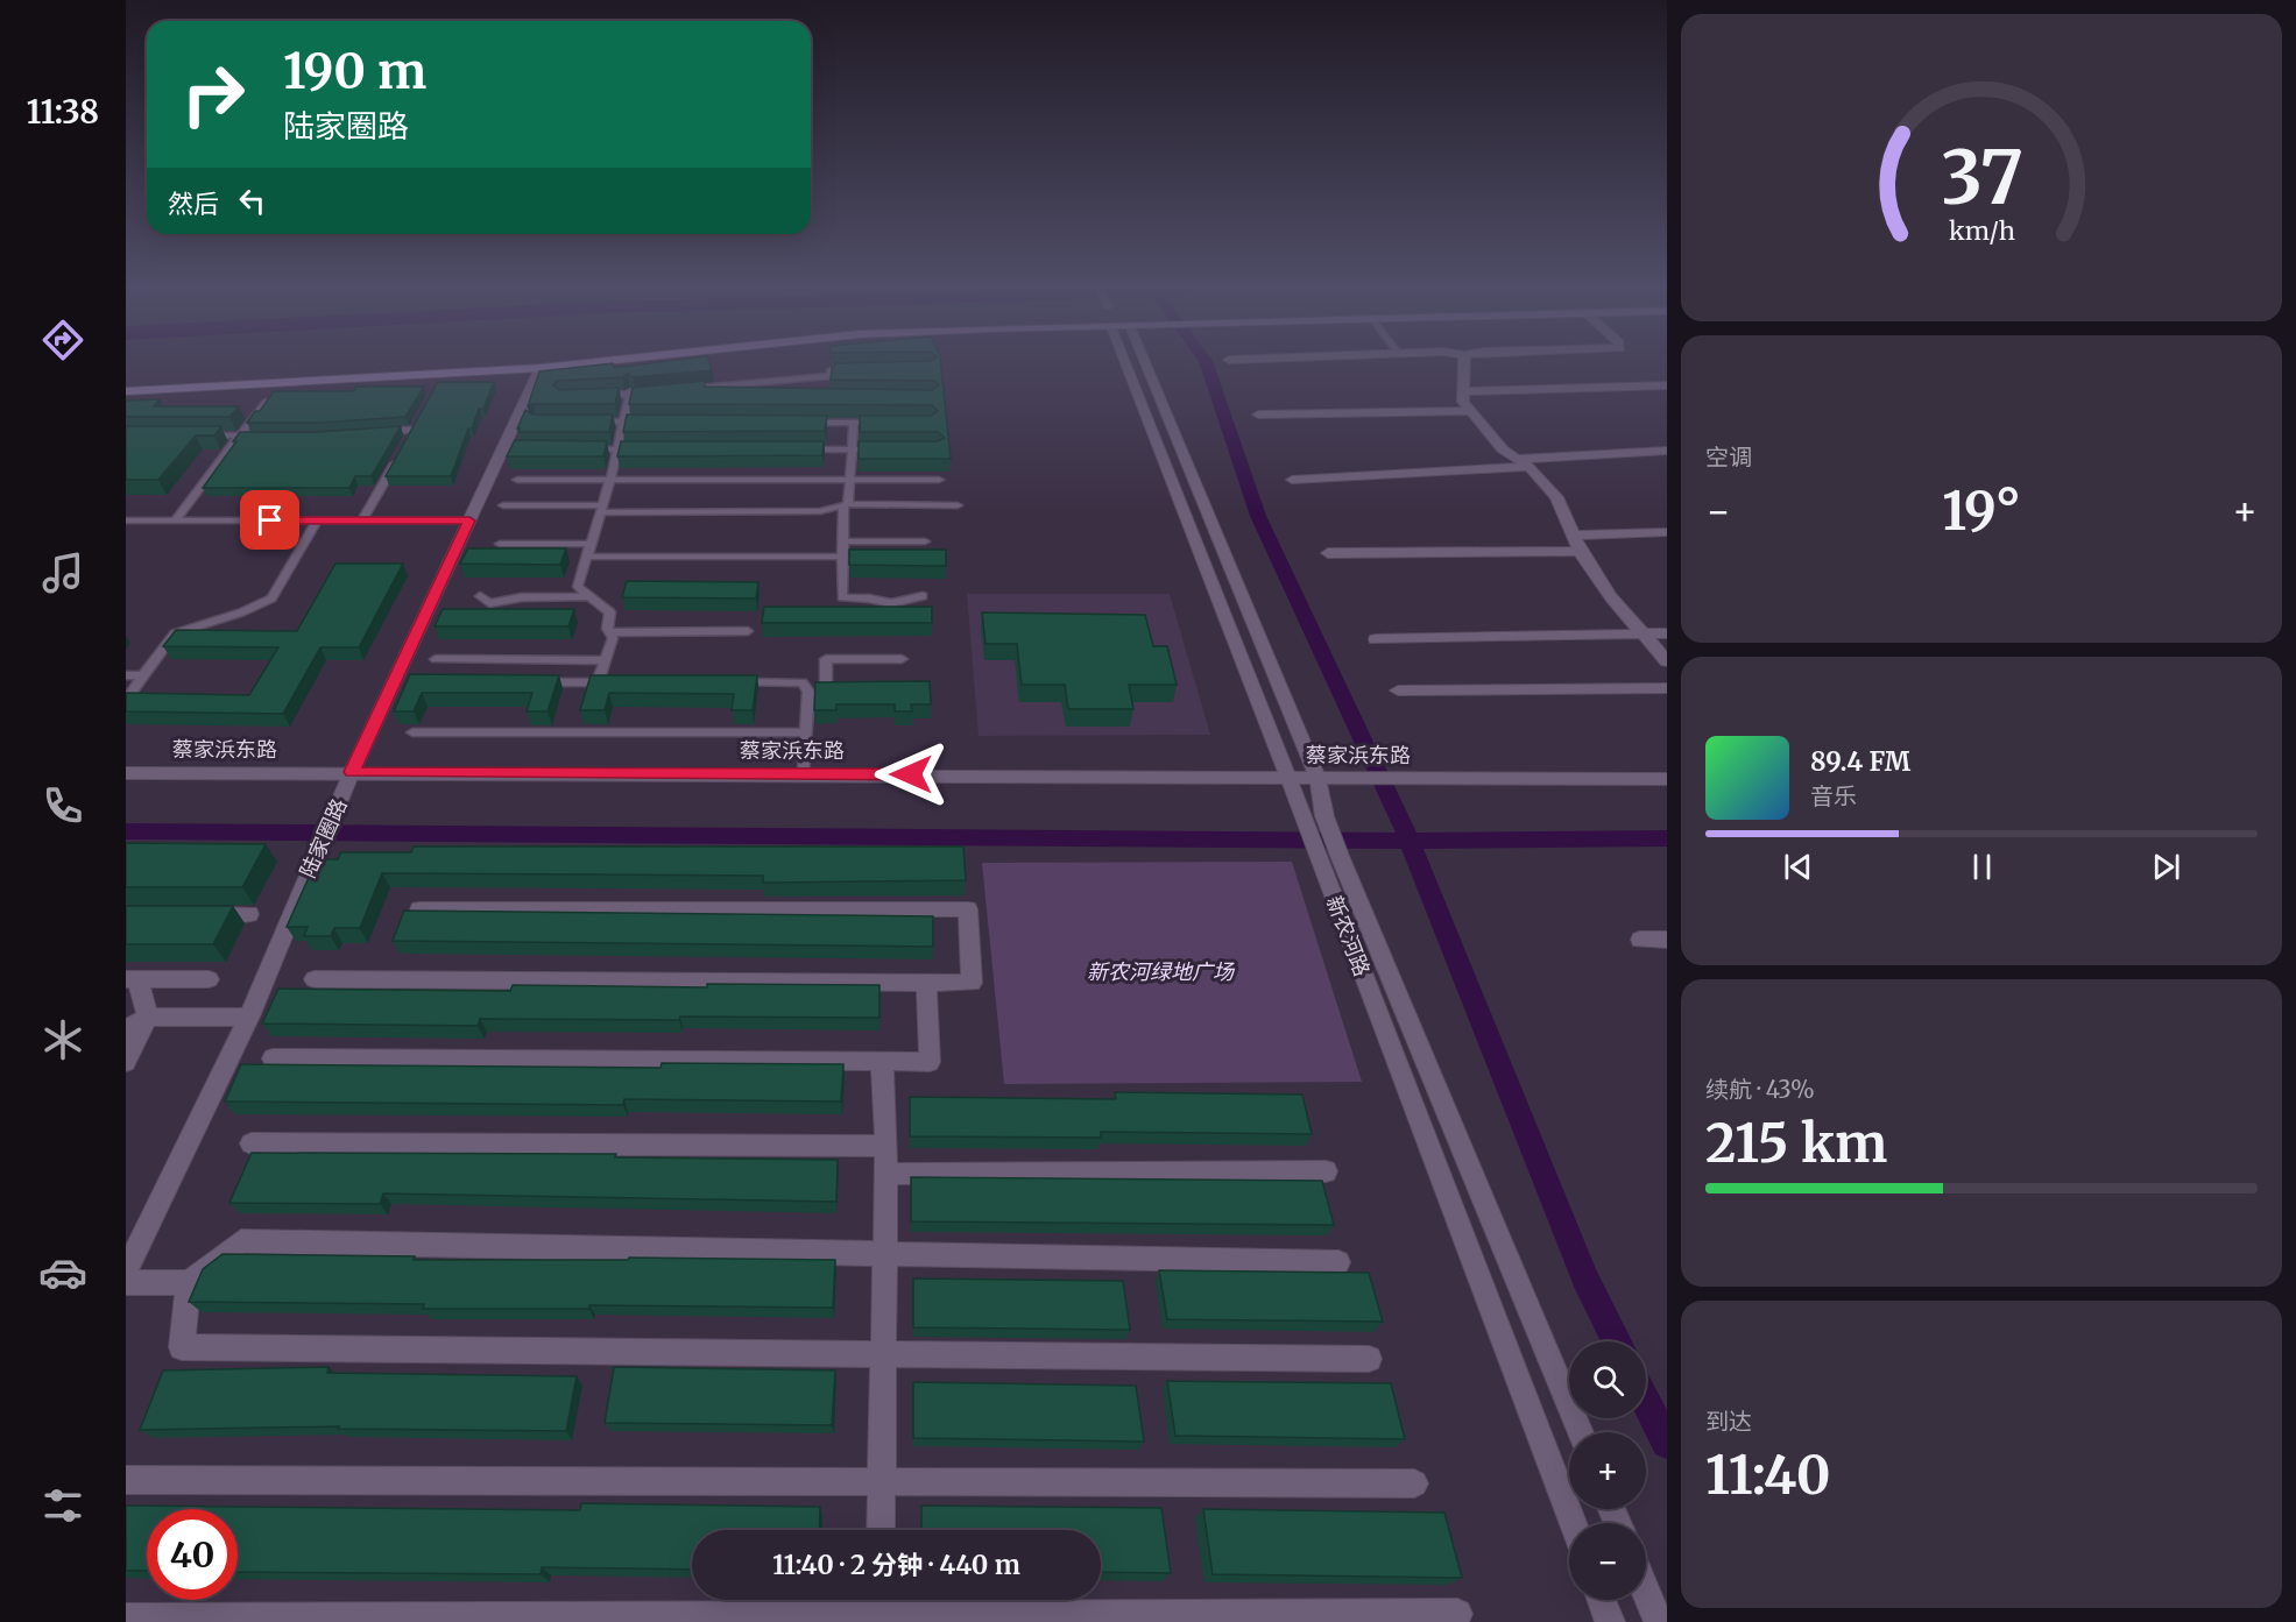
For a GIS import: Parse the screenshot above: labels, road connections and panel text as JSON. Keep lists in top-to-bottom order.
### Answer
{
  "streets": {
    "street": ["蔡家浜东路", "陆家圈路", "新农河路"]
  },
  "crossings": [
    ["蔡家浜东路", "陆家圈路"],
    ["蔡家浜东路", "新农河路"]
  ],
  "parks": ["新农河绿地广场"],
  "page": {
    "tabs": "11:38",
    "turn": ["190 m", "陆家圈路"],
    "then": "然后",
    "tile": [
      "空调",
      ["续航 · 43%", "215 km"],
      ["到达", "11:40"]
    ],
    "heat": ["−", "19°", "+"],
    "song": ["89.4 FM", "音乐"],
    "map_buttons": ["+", "−"],
    "limit": "40",
    "trip": "11:40 · 2 分钟 · 440 m",
    "gauge": ["37", "km/h"]
  }
}
